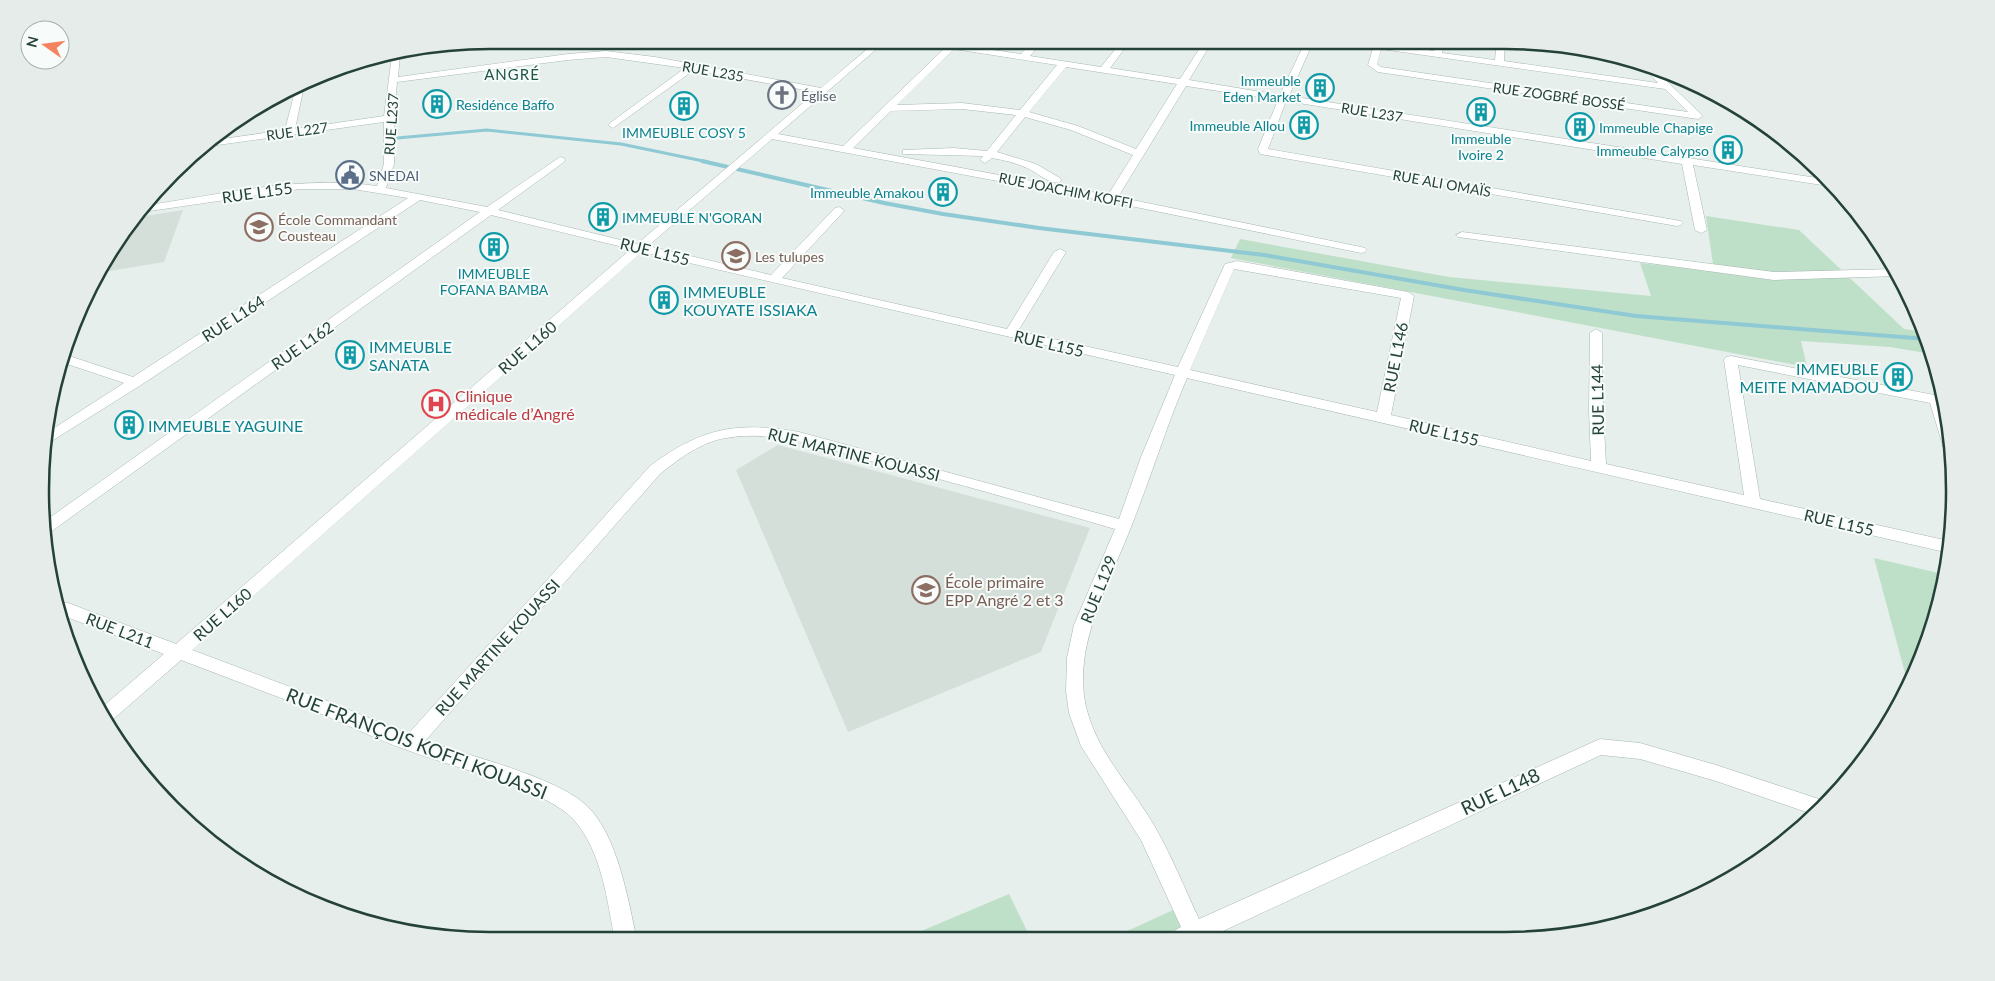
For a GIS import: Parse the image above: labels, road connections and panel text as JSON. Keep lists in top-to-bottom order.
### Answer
{
  "streets": {
    "street": [
      "RUE L235",
      "RUE ZOGBRÉ BOSSÉ",
      "RUE L237",
      "RUE L227",
      "RUE ALI OMAÏS",
      "RUE JOACHIM KOFFI",
      "RUE L155",
      "RUE L164",
      "RUE L162",
      "RUE L160",
      "RUE L146",
      "RUE L144",
      "RUE MARTINE KOUASSI",
      "RUE L129",
      "RUE L211",
      "RUE FRANÇOIS KOFFI KOUASSI",
      "RUE L148"
    ]
  },
  "crossings": [
    ["RUE L235", "RUE L237"],
    ["RUE L235", "RUE L160"],
    ["RUE L237", "RUE L227"],
    ["RUE L237", "RUE ALI OMAÏS"],
    ["RUE L237", "RUE L155"],
    ["RUE JOACHIM KOFFI", "RUE L160"],
    ["RUE L155", "RUE L164"],
    ["RUE L155", "RUE L162"],
    ["RUE L155", "RUE L160"],
    ["RUE L155", "RUE L146"],
    ["RUE L155", "RUE L144"],
    ["RUE L155", "RUE L129"],
    ["RUE L160", "RUE L211"],
    ["RUE L160", "RUE FRANÇOIS KOFFI KOUASSI"],
    ["RUE L146", "RUE L129"],
    ["RUE MARTINE KOUASSI", "RUE L129"],
    ["RUE MARTINE KOUASSI", "RUE FRANÇOIS KOFFI KOUASSI"],
    ["RUE L211", "RUE FRANÇOIS KOFFI KOUASSI"]
  ],
  "districts": ["ANGRÉ"],
  "places": {
    "building": [
      "Immeuble Eden Market",
      "Residénce Baffo",
      "IMMEUBLE COSY 5",
      "Immeuble Ivoire 2",
      "Immeuble Allou",
      "Immeuble Chapige",
      "Immeuble Calypso",
      "Immeuble Amakou",
      "IMMEUBLE N'GORAN",
      "IMMEUBLE FOFANA BAMBA",
      "IMMEUBLE KOUYATE ISSIAKA",
      "IMMEUBLE SANATA",
      "IMMEUBLE MEITE MAMADOU",
      "IMMEUBLE YAGUINE"
    ],
    "church": ["Église"],
    "public building": ["SNEDAI"],
    "school or university": ["École Commandant Cousteau", "Les tulupes", "École primaire EPP Angré 2 et 3"],
    "hospital": ["Clinique médicale d’Angré"]
  },
  "north": "left"
}
